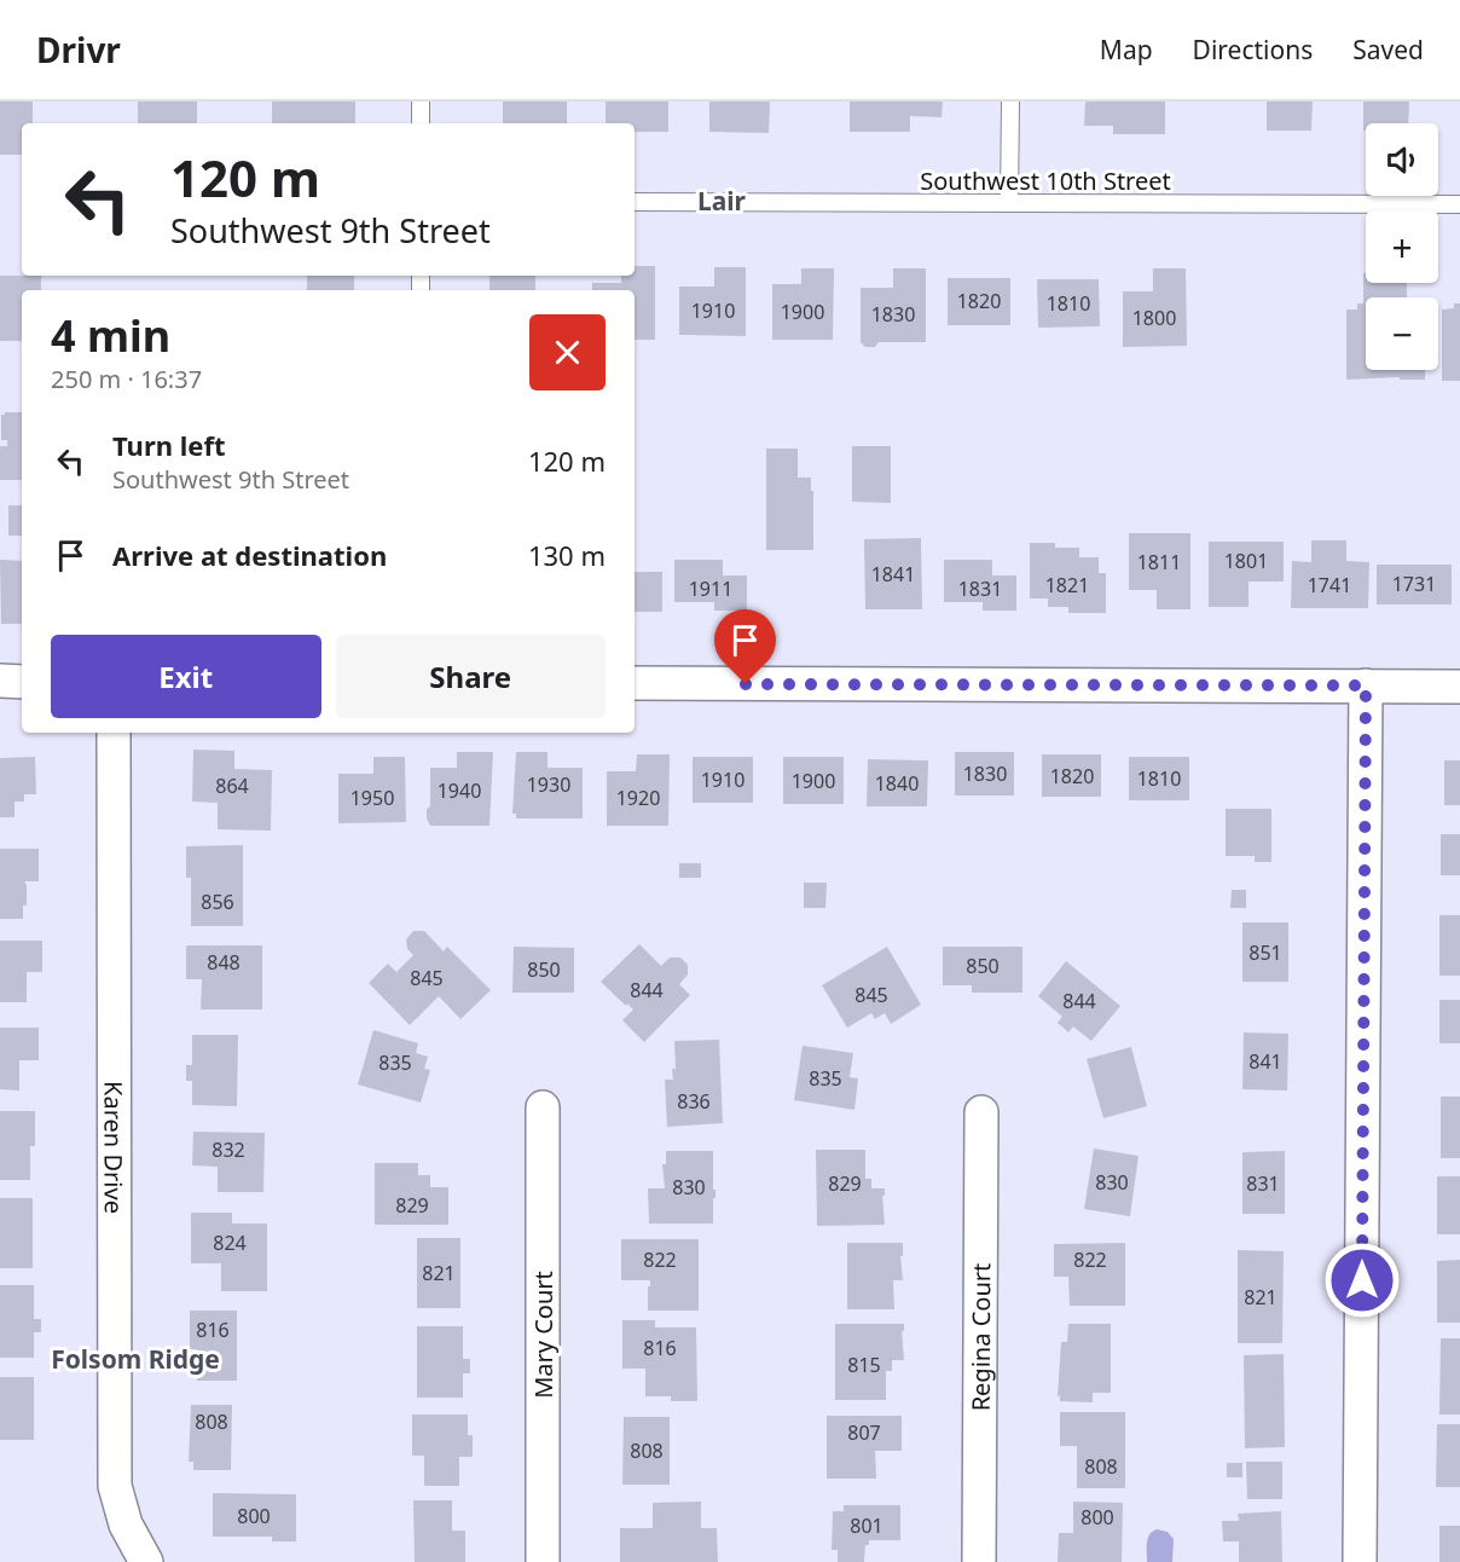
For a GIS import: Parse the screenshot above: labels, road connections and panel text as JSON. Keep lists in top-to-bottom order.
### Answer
{
  "streets": {
    "street": ["Karen Drive", "Mary Court", "Regina Court"],
    "lane": ["Southwest 10th Street"]
  },
  "districts": ["Lair", "Folsom Ridge"],
  "house_numbers": [
    "1820",
    "1810",
    "1910",
    "1900",
    "1830",
    "1800",
    "1801",
    "1811",
    "1841",
    "1731",
    "1821",
    "1741",
    "1911",
    "1831",
    "1830",
    "1820",
    "1810",
    "1910",
    "1900",
    "1840",
    "1930",
    "864",
    "1940",
    "1950",
    "1920",
    "856",
    "851",
    "848",
    "850",
    "850",
    "845",
    "844",
    "845",
    "844",
    "841",
    "835",
    "835",
    "836",
    "832",
    "830",
    "829",
    "831",
    "830",
    "829",
    "824",
    "822",
    "822",
    "821",
    "821",
    "816",
    "816",
    "815",
    "808",
    "807",
    "808",
    "808",
    "800",
    "800",
    "801"
  ],
  "page": {
    "header": "Drivr",
    "nav": ["Map", "Directions", "Saved"],
    "map_buttons": ["+", "−"],
    "turn": ["120 m", "Southwest 9th Street"],
    "heading": ["4 min", "250 m · 16:37"],
    "list": [
      {
        "name": "Turn left",
        "note": "Southwest 9th Street",
        "value": "120 m"
      },
      {
        "name": "Arrive at destination",
        "value": "130 m"
      }
    ],
    "buttons": ["Exit", "Share"]
  }
}
